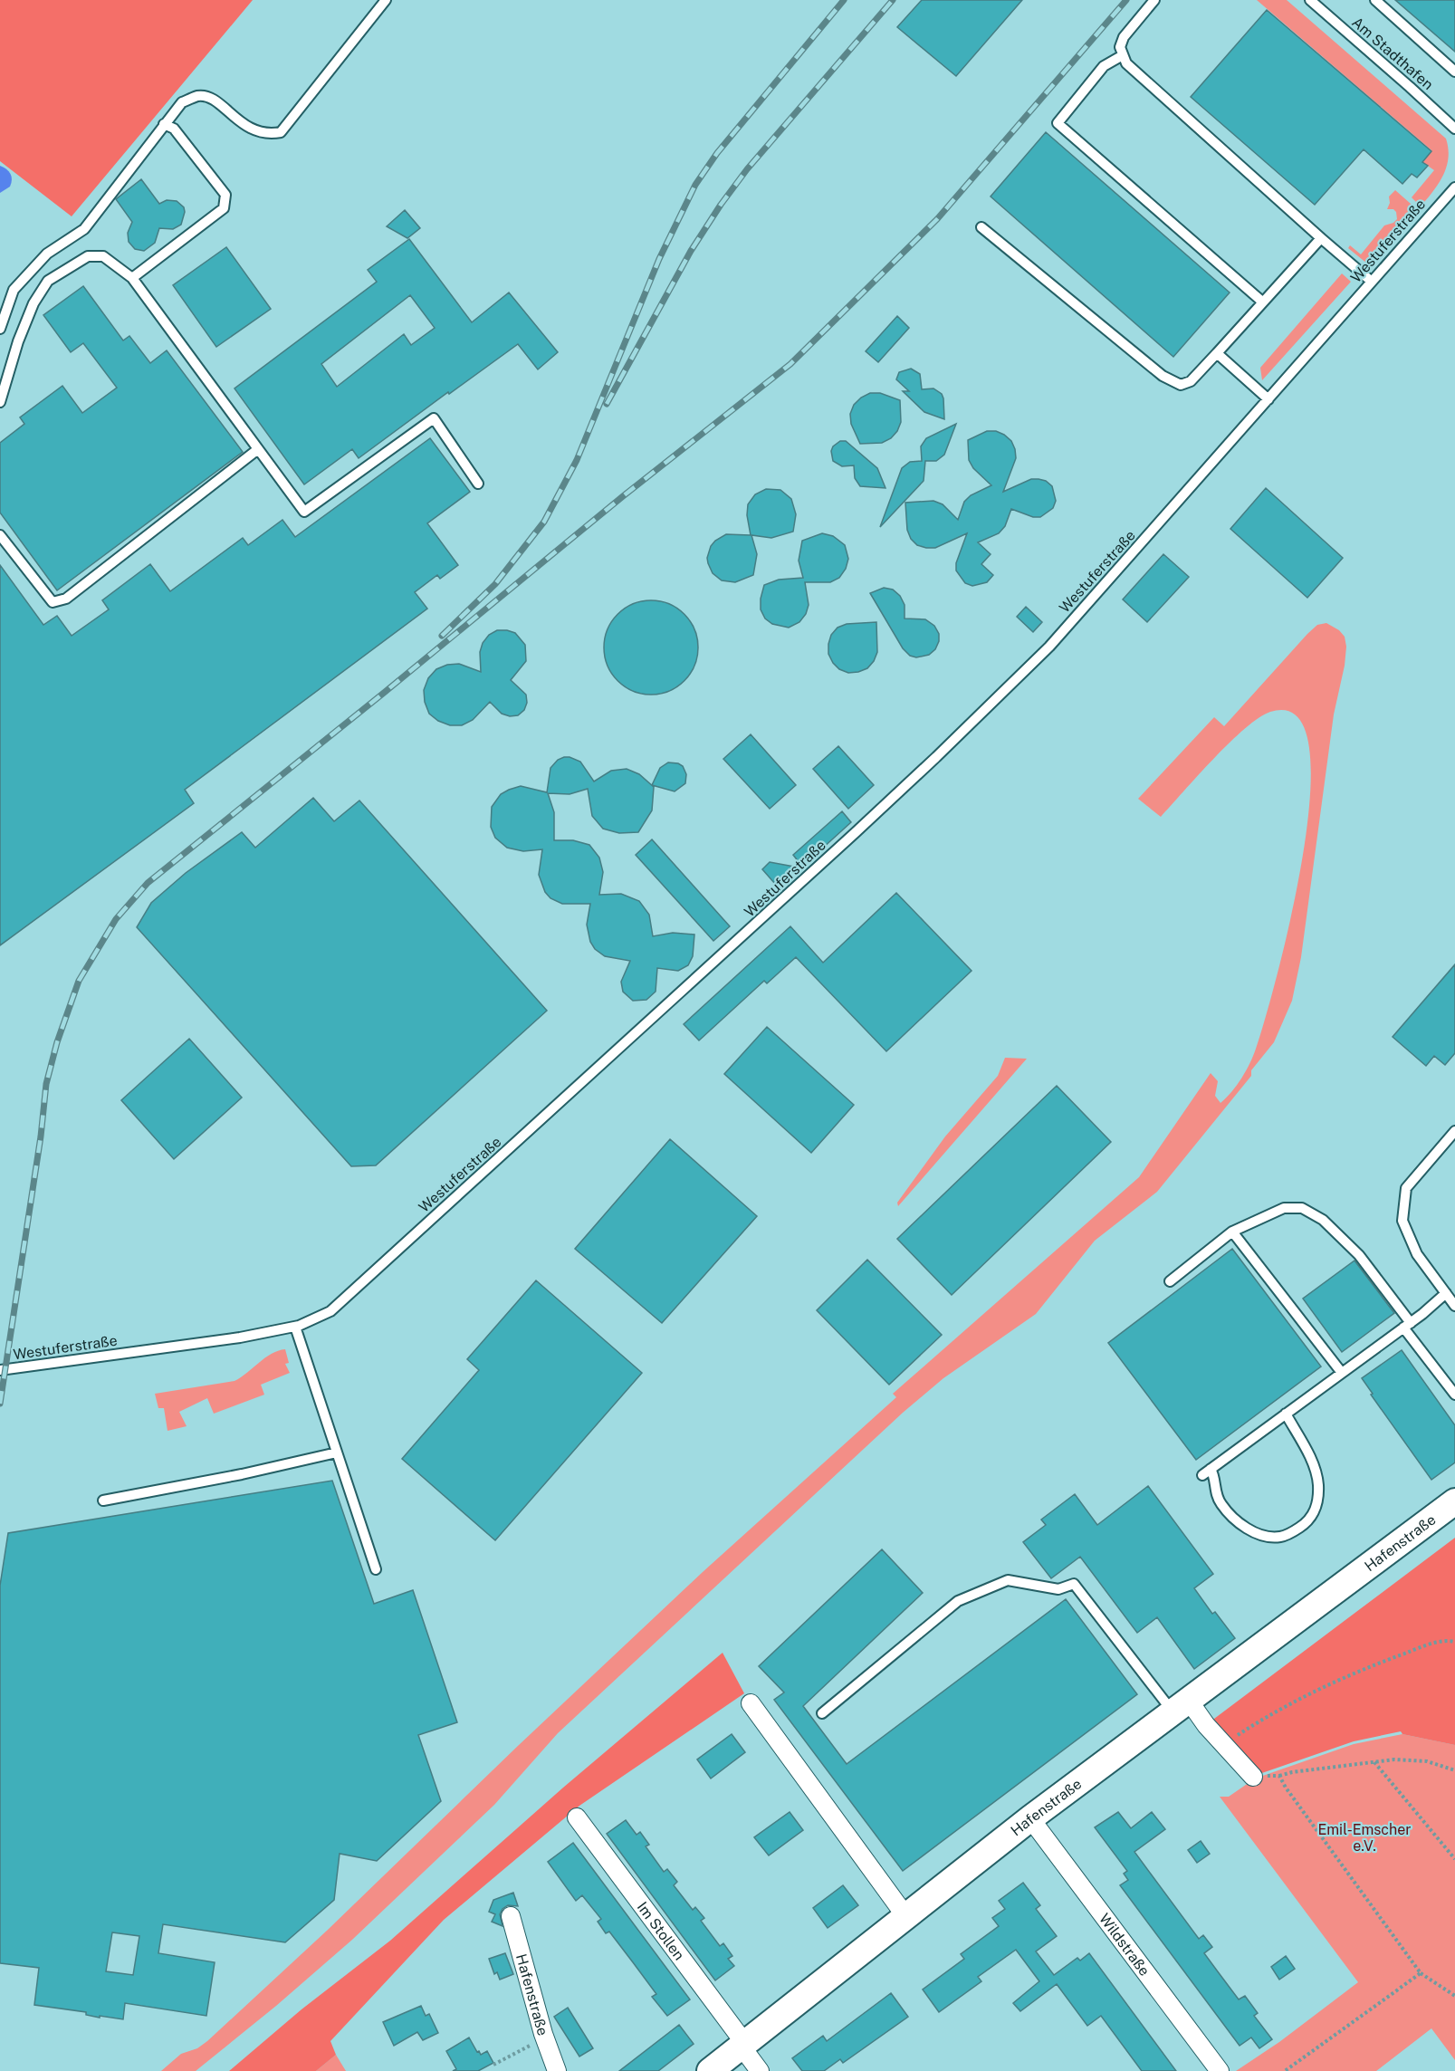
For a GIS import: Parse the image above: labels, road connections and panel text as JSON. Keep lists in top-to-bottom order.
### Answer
{
  "streets": {
    "street": ["Hafenstraße", "Im Stollen", "Wildstraße"],
    "lane": ["Am Stadthafen", "Westuferstraße"]
  },
  "crossings": [
    ["Hafenstraße", "Im Stollen"],
    ["Hafenstraße", "Wildstraße"]
  ],
  "parks": ["Emil-Emscher e.V."]
}
